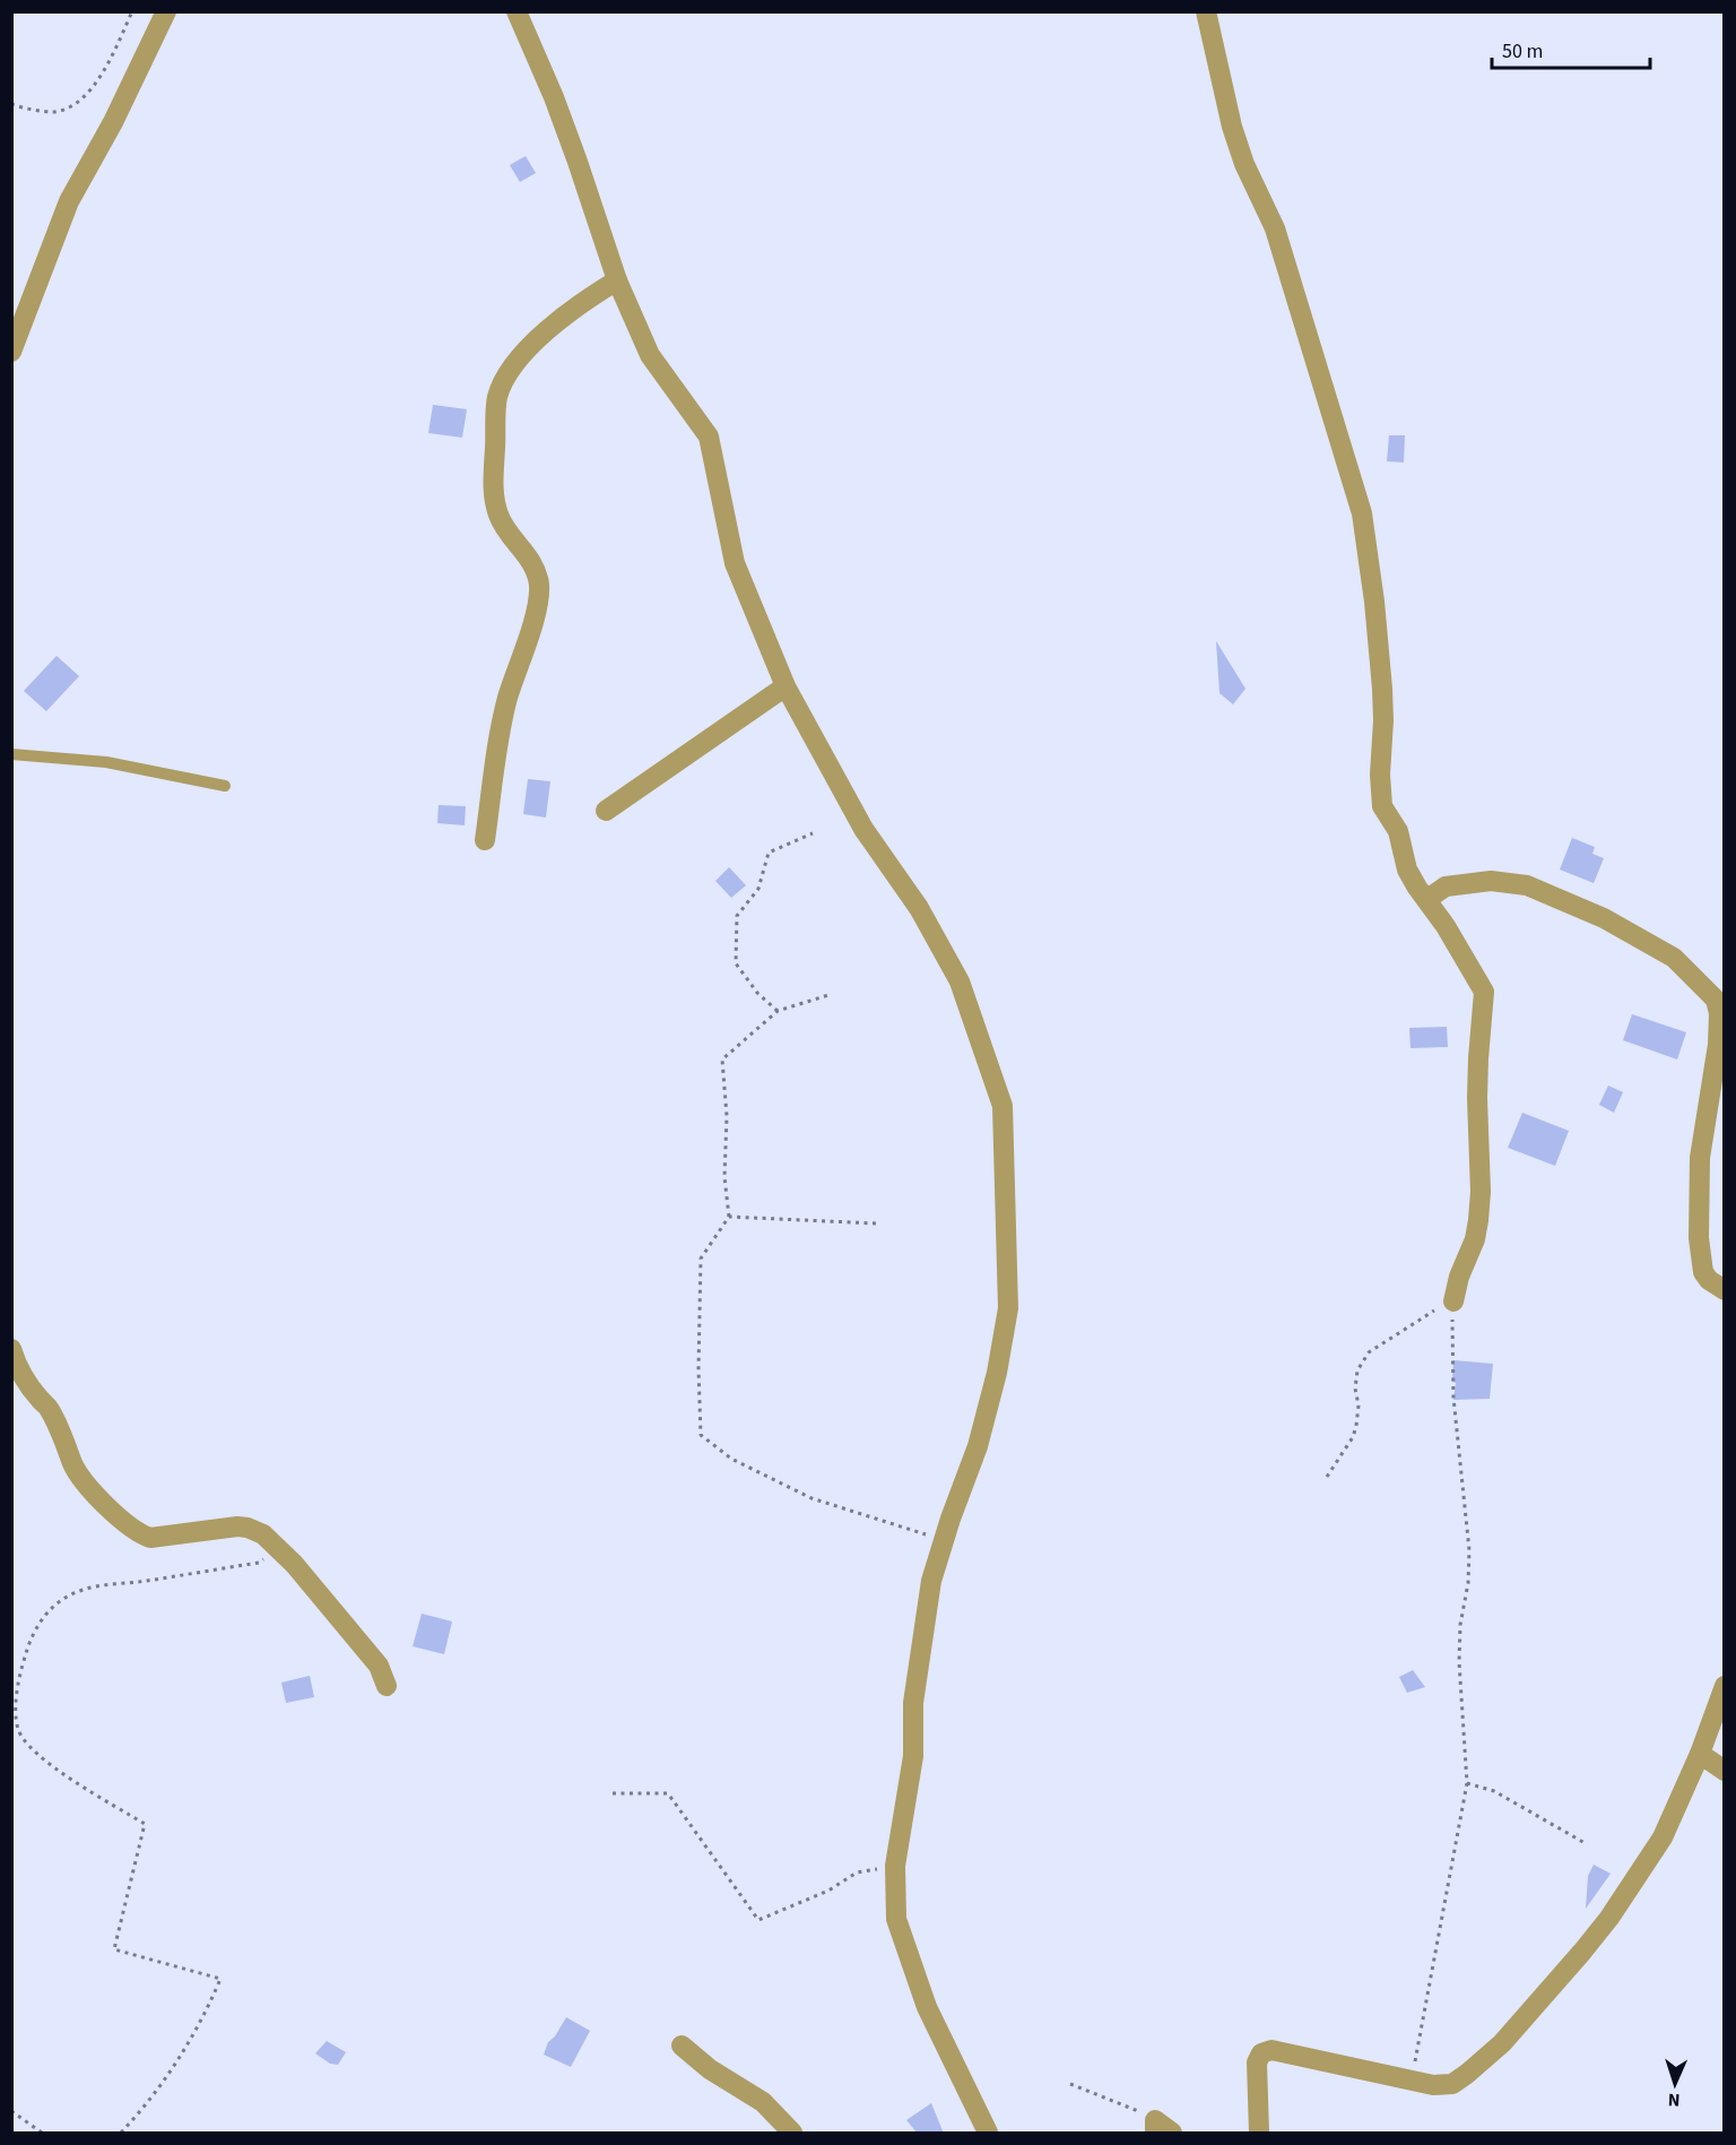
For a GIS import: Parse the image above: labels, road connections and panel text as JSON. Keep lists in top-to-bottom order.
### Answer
{
  "scale_bar": "50 m",
  "north": "bottom"
}
